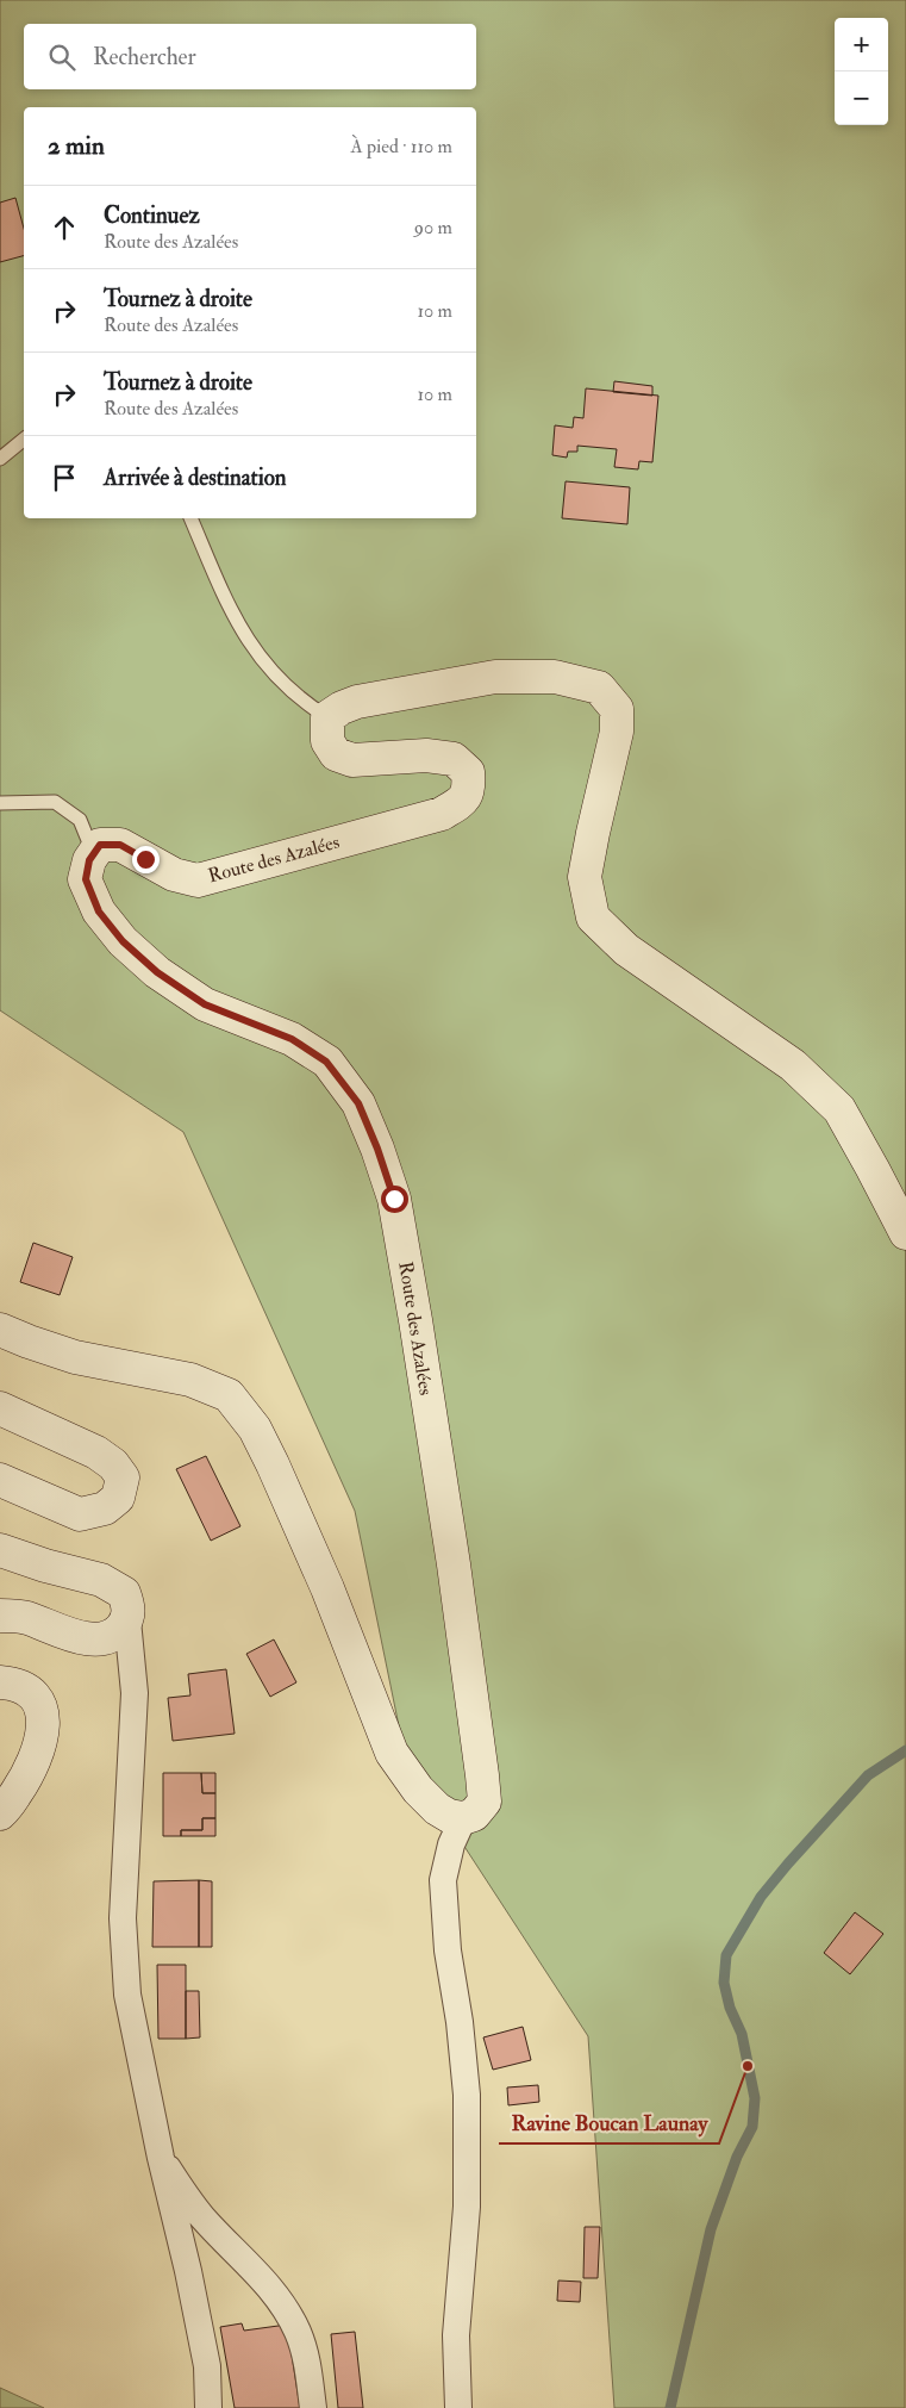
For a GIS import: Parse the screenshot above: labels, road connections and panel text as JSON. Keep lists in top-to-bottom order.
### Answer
{
  "streets": {
    "main road": ["Route des Azalées"]
  },
  "places": ["Ravine Boucan Launay"],
  "page": {
    "map_buttons": ["+", "−"],
    "search": "Rechercher",
    "heading": ["2 min", "À pied · 110 m"],
    "list": [
      ["Continuez", "Route des Azalées", "90 m"],
      ["Tournez à droite", "Route des Azalées", "10 m"],
      ["Tournez à droite", "Route des Azalées", "10 m"],
      "Arrivée à destination"
    ]
  }
}
